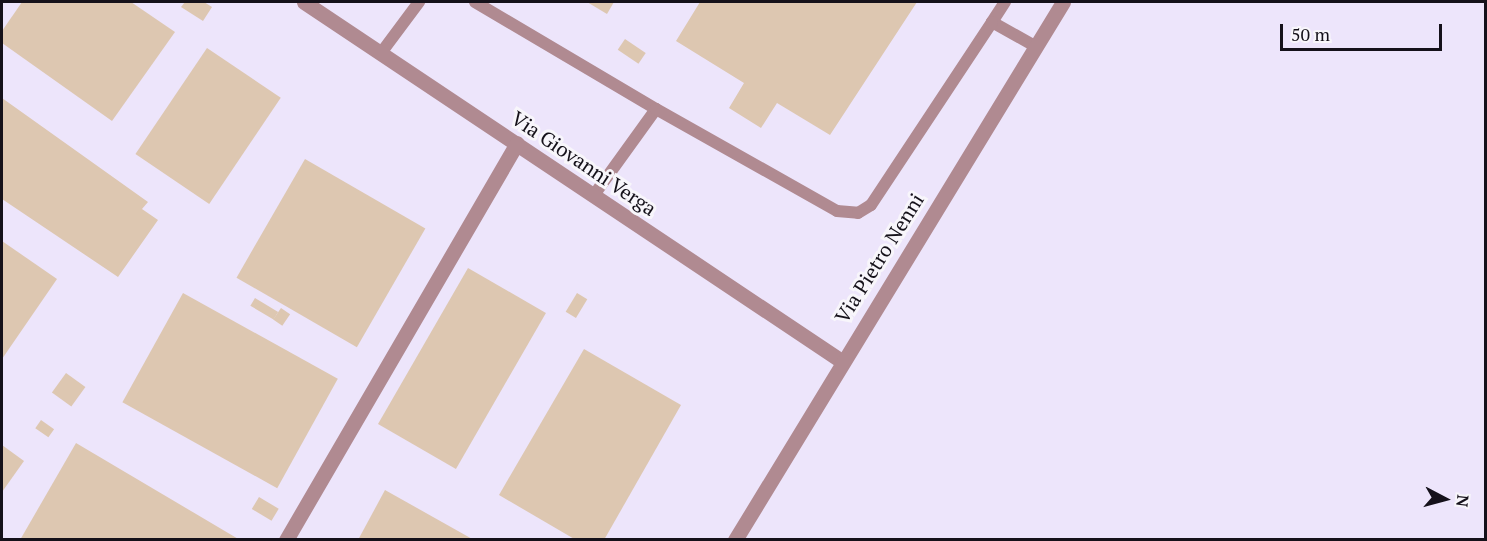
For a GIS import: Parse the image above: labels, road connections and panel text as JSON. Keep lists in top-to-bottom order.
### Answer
{
  "streets": {
    "street": ["Via Giovanni Verga", "Via Pietro Nenni"]
  },
  "crossings": [
    ["Via Giovanni Verga", "Via Pietro Nenni"]
  ],
  "scale_bar": "50 m",
  "north": "right"
}
